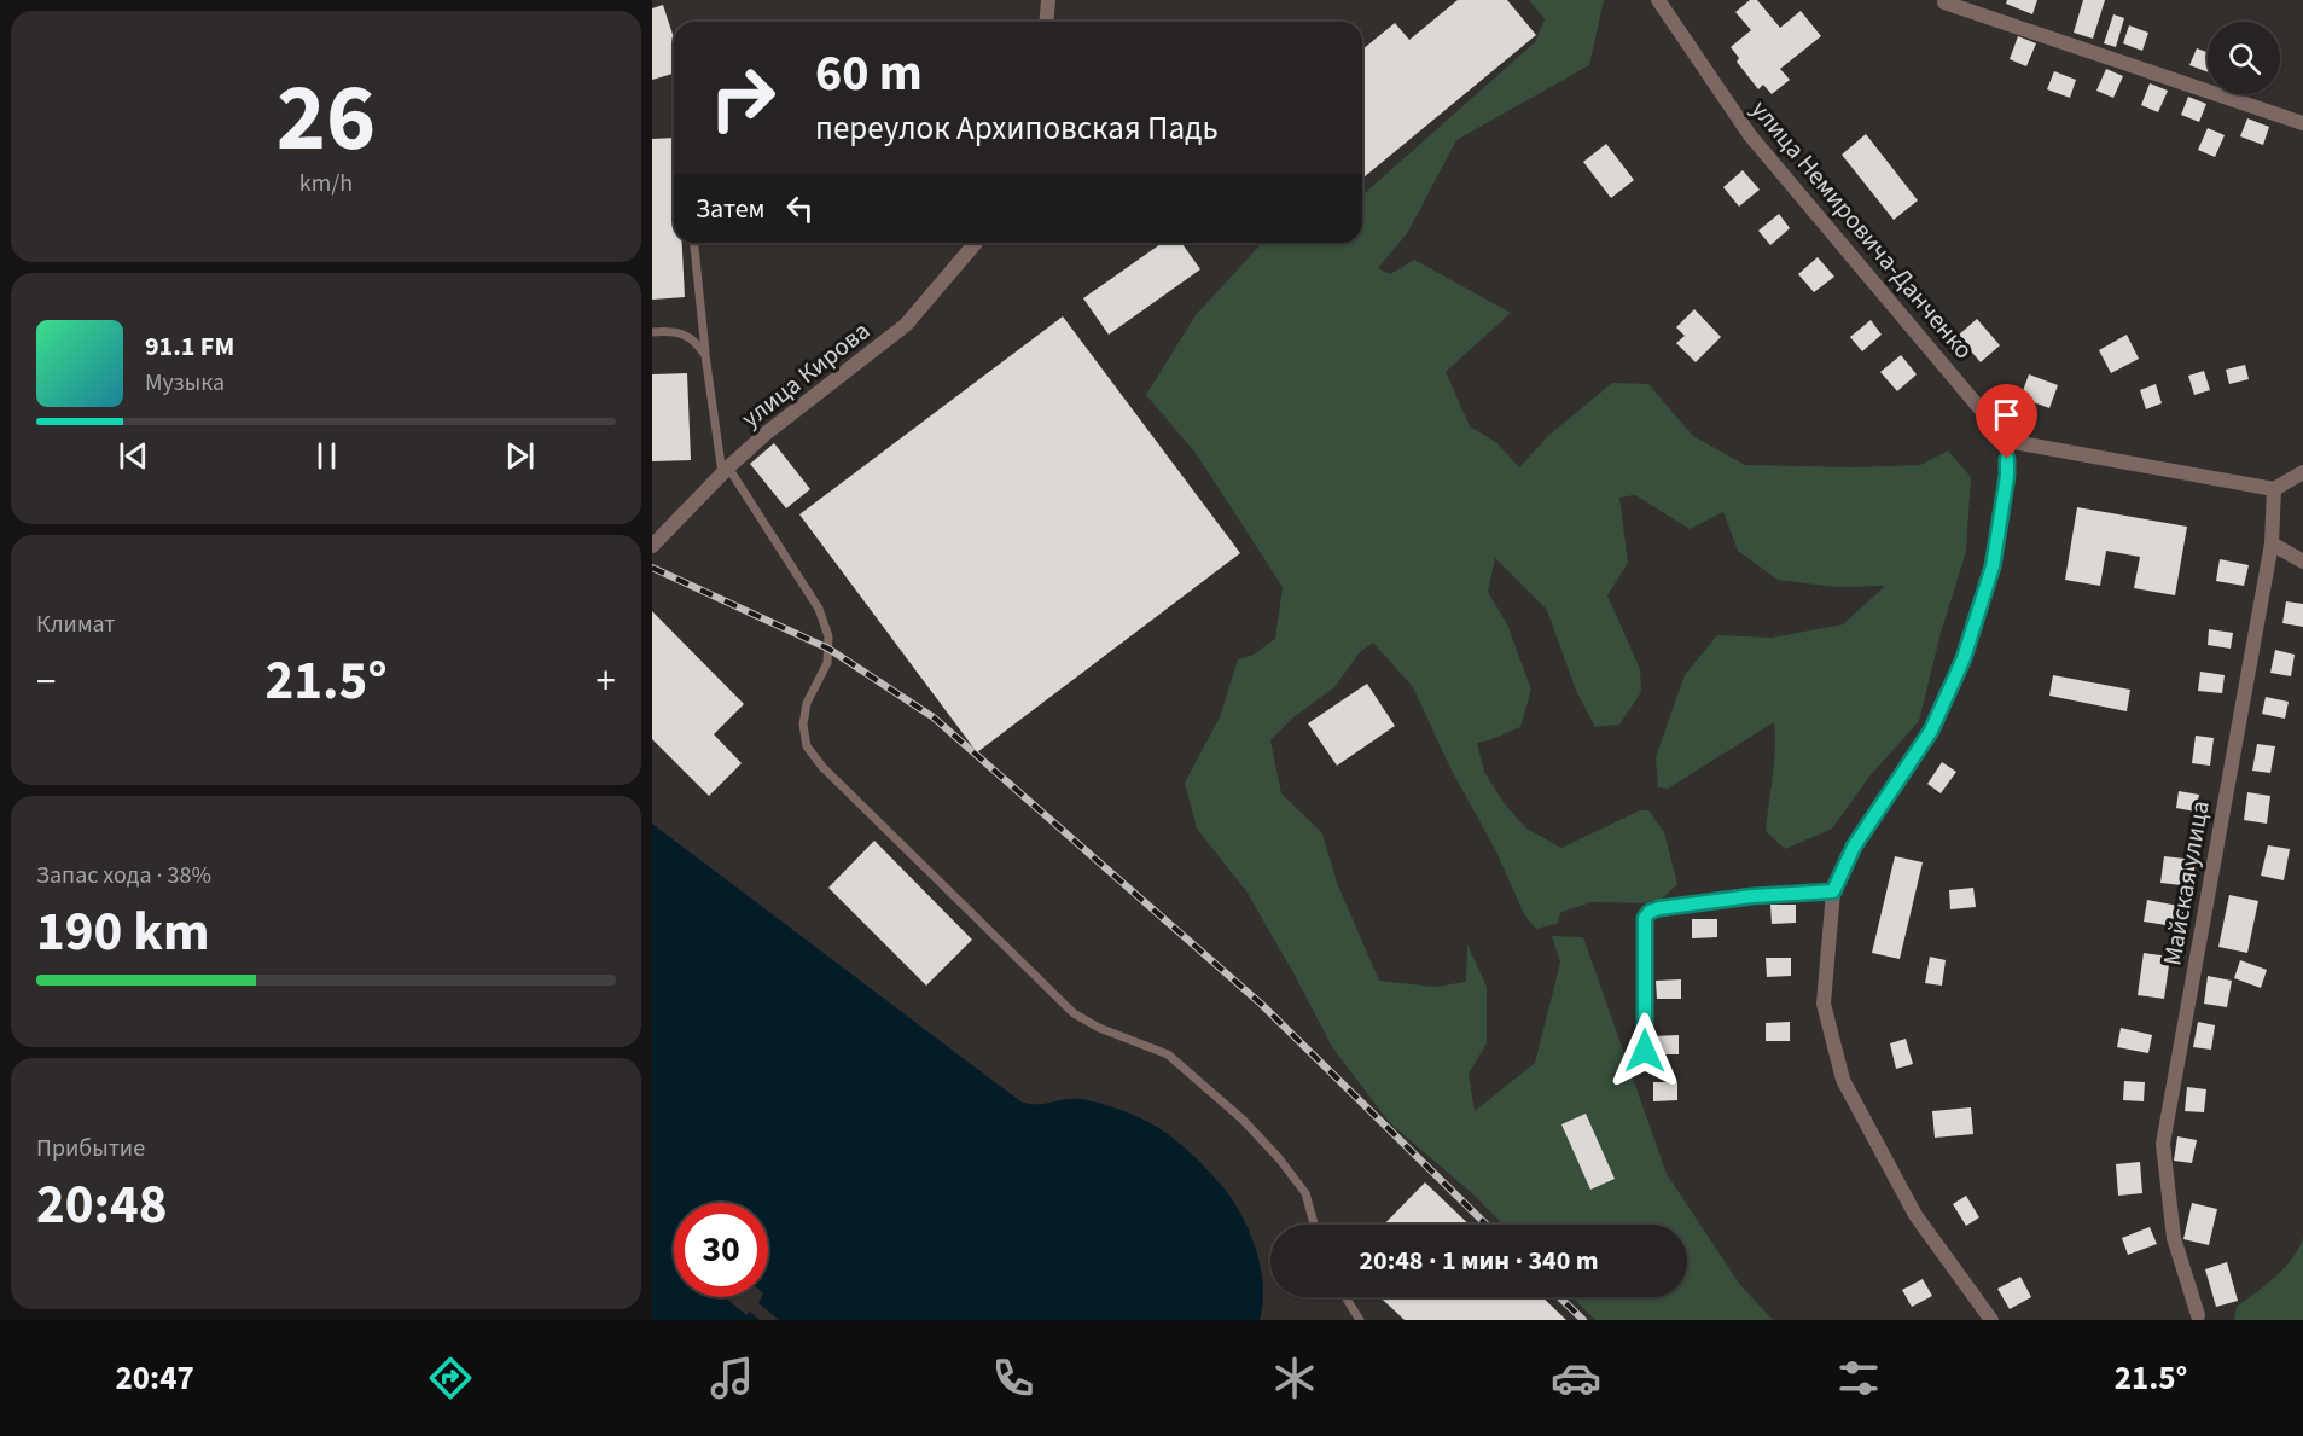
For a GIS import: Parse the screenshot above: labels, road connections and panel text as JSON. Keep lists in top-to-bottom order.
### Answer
{
  "streets": {
    "street": ["улица Немировича-Данченко", "улица Кирова", "Майская улица"]
  },
  "page": {
    "tile": [
      ["26", "km/h"],
      "Климат",
      ["Запас хода · 38%", "190 km"],
      ["Прибытие", "20:48"]
    ],
    "turn": ["60 m", "переулок Архиповская Падь"],
    "then": "Затем",
    "song": ["91.1 FM", "Музыка"],
    "heat": ["−", "21.5°", "+"],
    "limit": "30",
    "trip": "20:48 · 1 мин · 340 m",
    "tabs": ["20:47", "21.5°"]
  }
}
